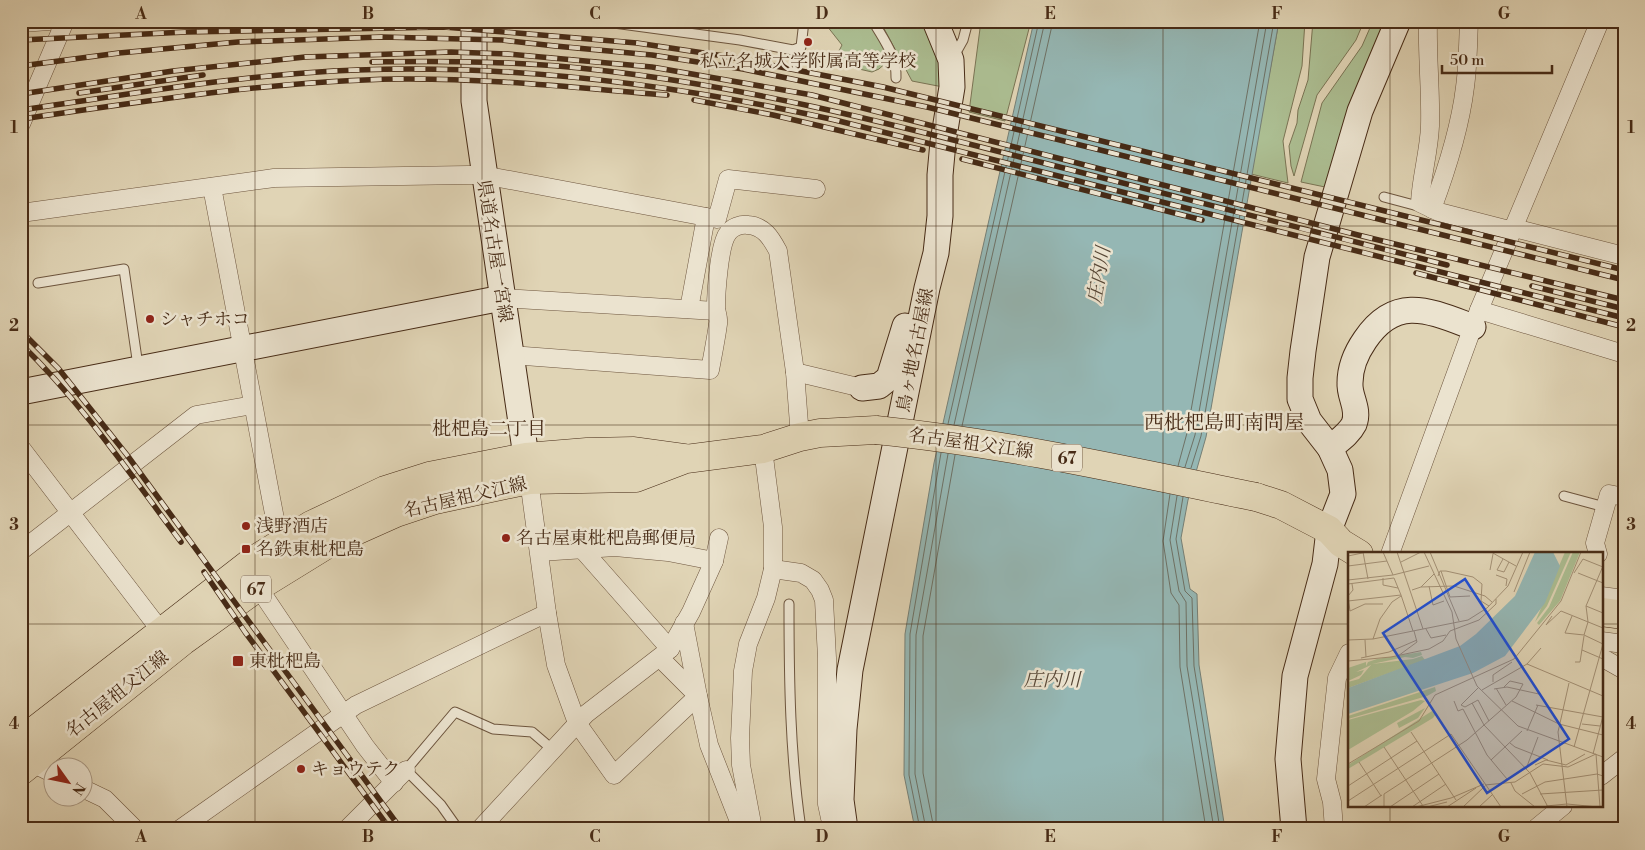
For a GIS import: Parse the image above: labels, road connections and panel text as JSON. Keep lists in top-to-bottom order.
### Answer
{
  "streets": {
    "main road": ["名古屋祖父江線", "67"],
    "street": ["県道名古屋一宮線", "鳥ヶ地名古屋線"]
  },
  "crossings": [
    ["県道名古屋一宮線", "名古屋祖父江線"]
  ],
  "districts": ["西枇杷島町南問屋", "枇杷島二丁目"],
  "water": ["庄内川"],
  "places": {
    "other": [
      "私立名城大学附属高等学校",
      "シャチホコ",
      "浅野酒店",
      "名古屋東枇杷島郵便局",
      "キョウテク"
    ],
    "transit": ["名鉄東枇杷島", "東枇杷島"]
  },
  "scale_bar": "50 m",
  "north": "bottom right",
  "grid": {
    "columns": [
      "A",
      "B",
      "C",
      "D",
      "E",
      "F",
      "G"
    ],
    "rows": [
      "1",
      "2",
      "3",
      "4"
    ]
  }
}
